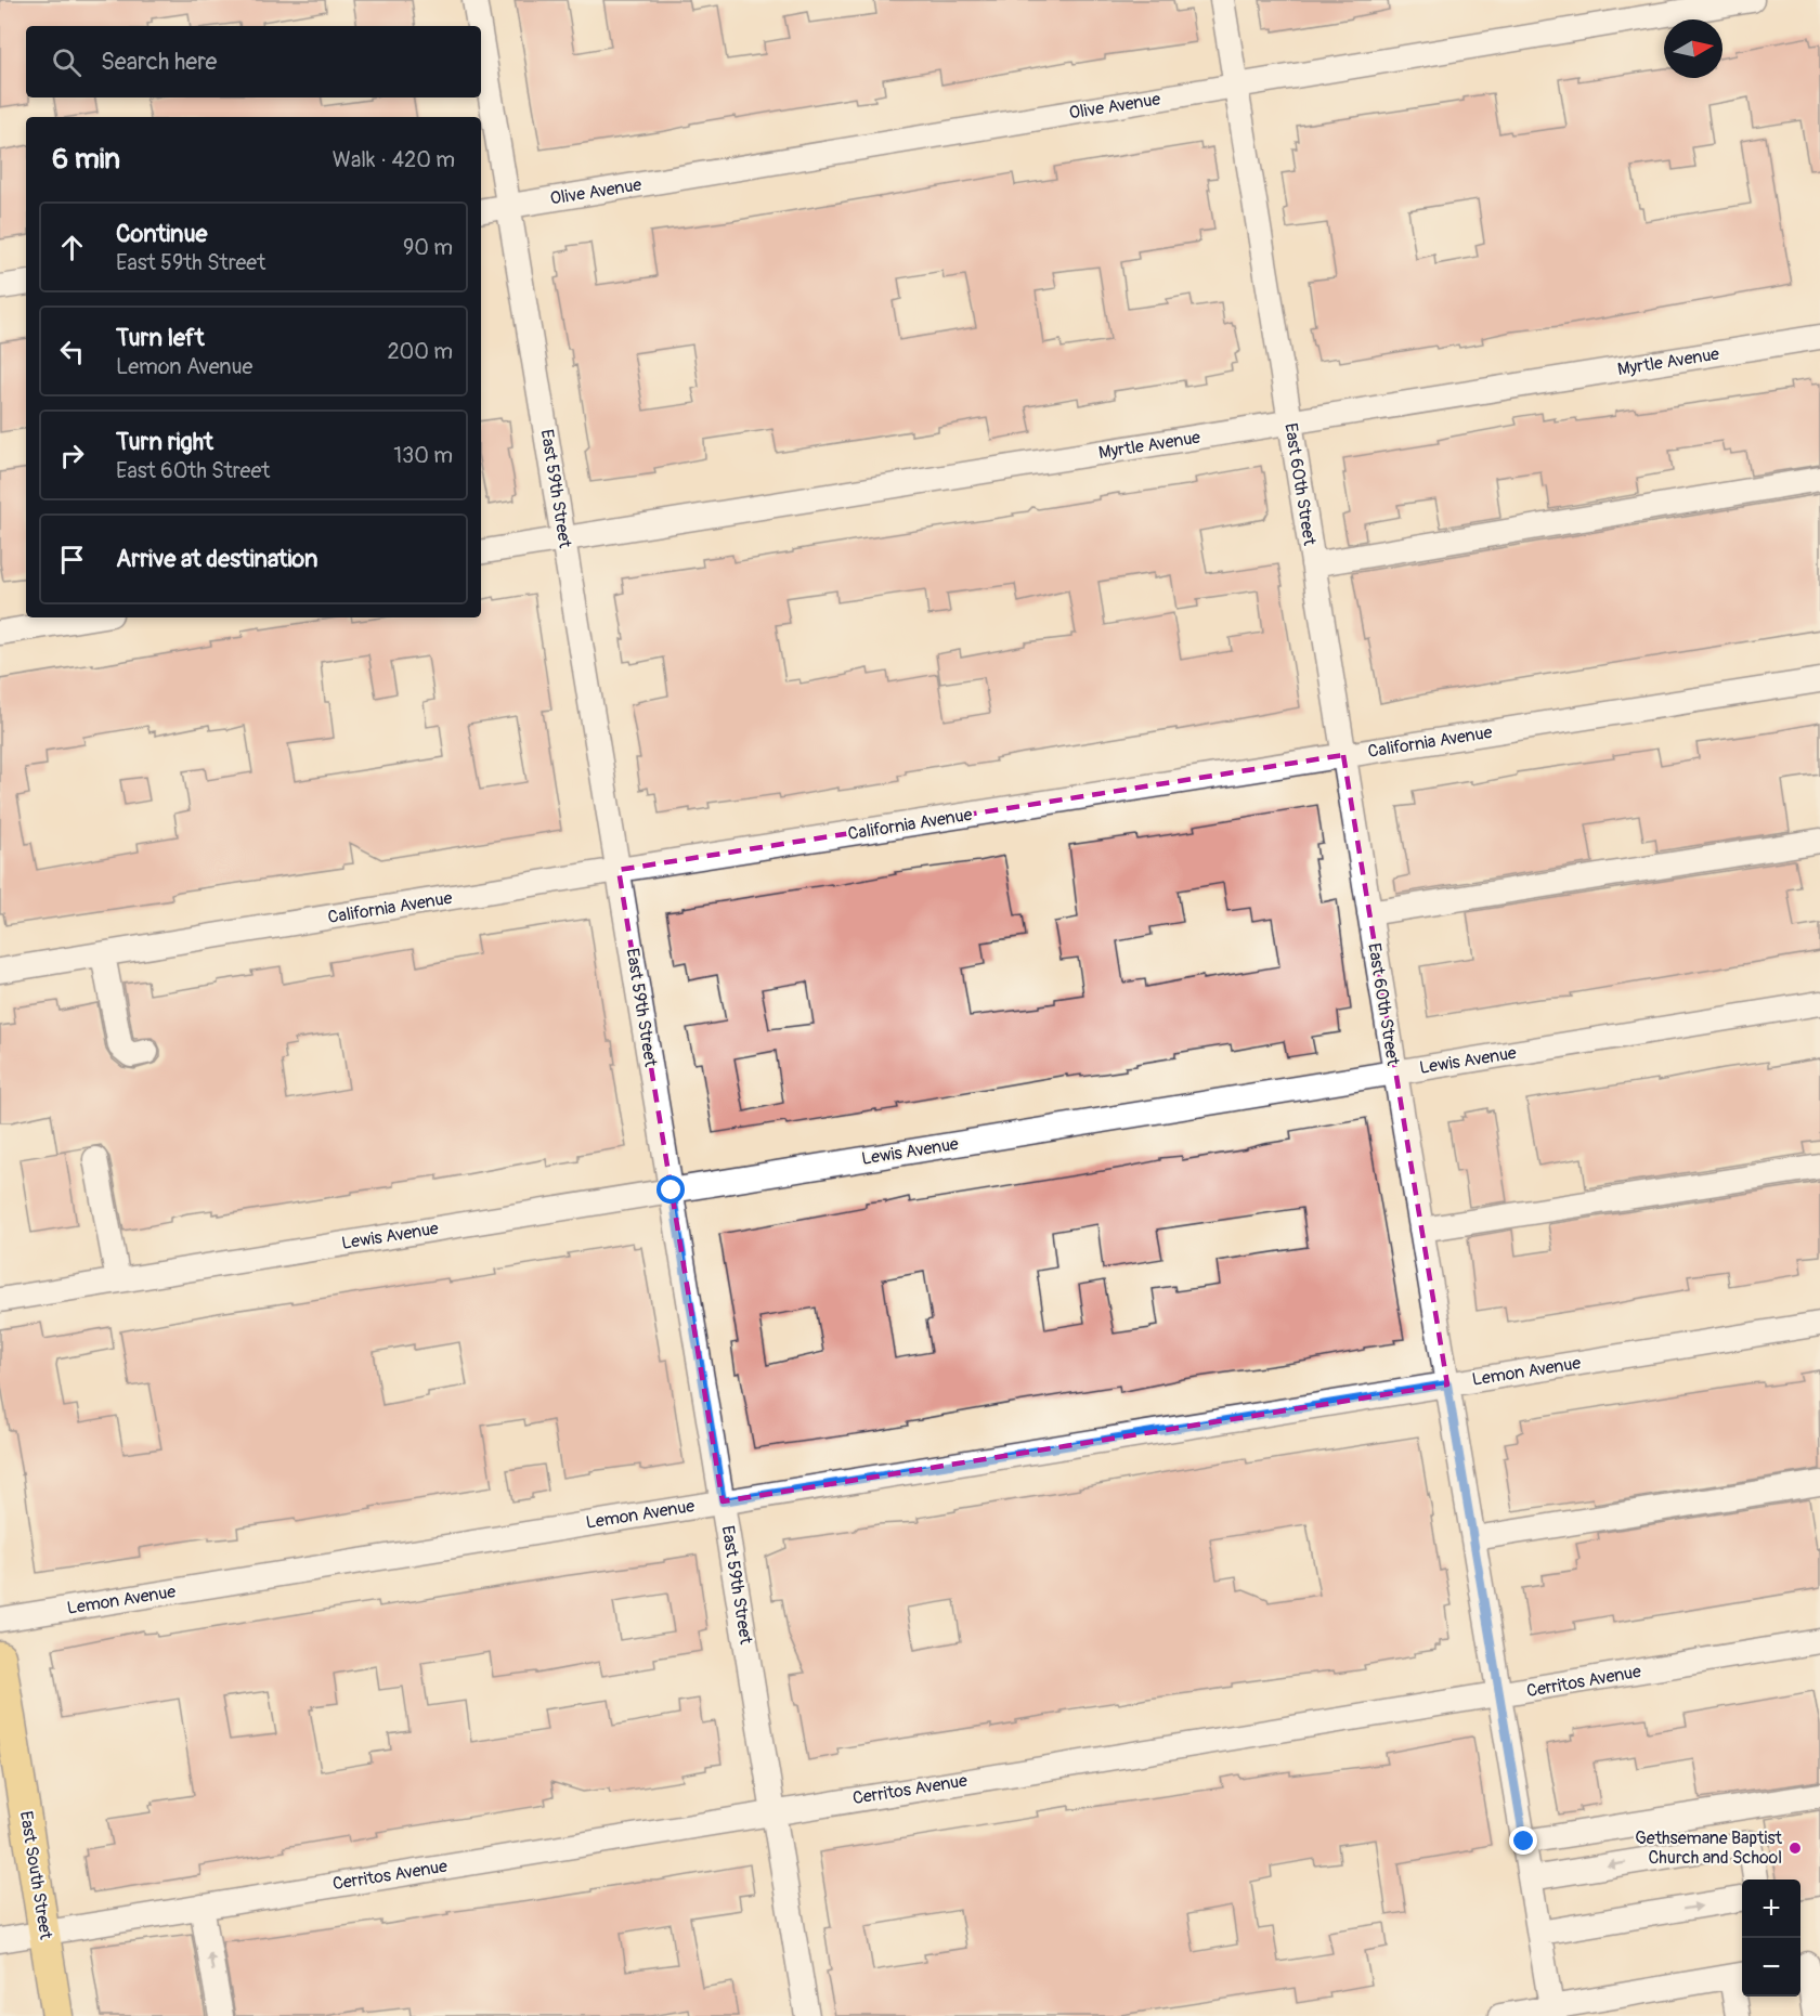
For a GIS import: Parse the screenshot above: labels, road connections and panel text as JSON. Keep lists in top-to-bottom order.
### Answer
{
  "streets": {
    "main road": ["East South Street"],
    "street": [
      "Olive Avenue",
      "Myrtle Avenue",
      "East 60th Street",
      "East 59th Street",
      "California Avenue",
      "Lewis Avenue",
      "Lemon Avenue",
      "Cerritos Avenue"
    ]
  },
  "crossings": [
    ["Olive Avenue", "East 60th Street"],
    ["Olive Avenue", "East 59th Street"],
    ["Myrtle Avenue", "East 60th Street"],
    ["Myrtle Avenue", "East 59th Street"],
    ["East 60th Street", "California Avenue"],
    ["East 60th Street", "Lewis Avenue"],
    ["East 60th Street", "Lemon Avenue"],
    ["East 60th Street", "Cerritos Avenue"],
    ["East 59th Street", "California Avenue"],
    ["East 59th Street", "Lewis Avenue"],
    ["East 59th Street", "Lemon Avenue"],
    ["East 59th Street", "Cerritos Avenue"],
    ["Cerritos Avenue", "East South Street"]
  ],
  "places": ["Gethsemane Baptist Church and School"],
  "north": "right",
  "page": {
    "search": "Search here",
    "heading": ["6 min", "Walk · 420 m"],
    "list": [
      ["Continue", "East 59th Street", "90 m"],
      ["Turn left", "Lemon Avenue", "200 m"],
      ["Turn right", "East 60th Street", "130 m"],
      "Arrive at destination"
    ],
    "map_buttons": ["+", "−"]
  }
}
